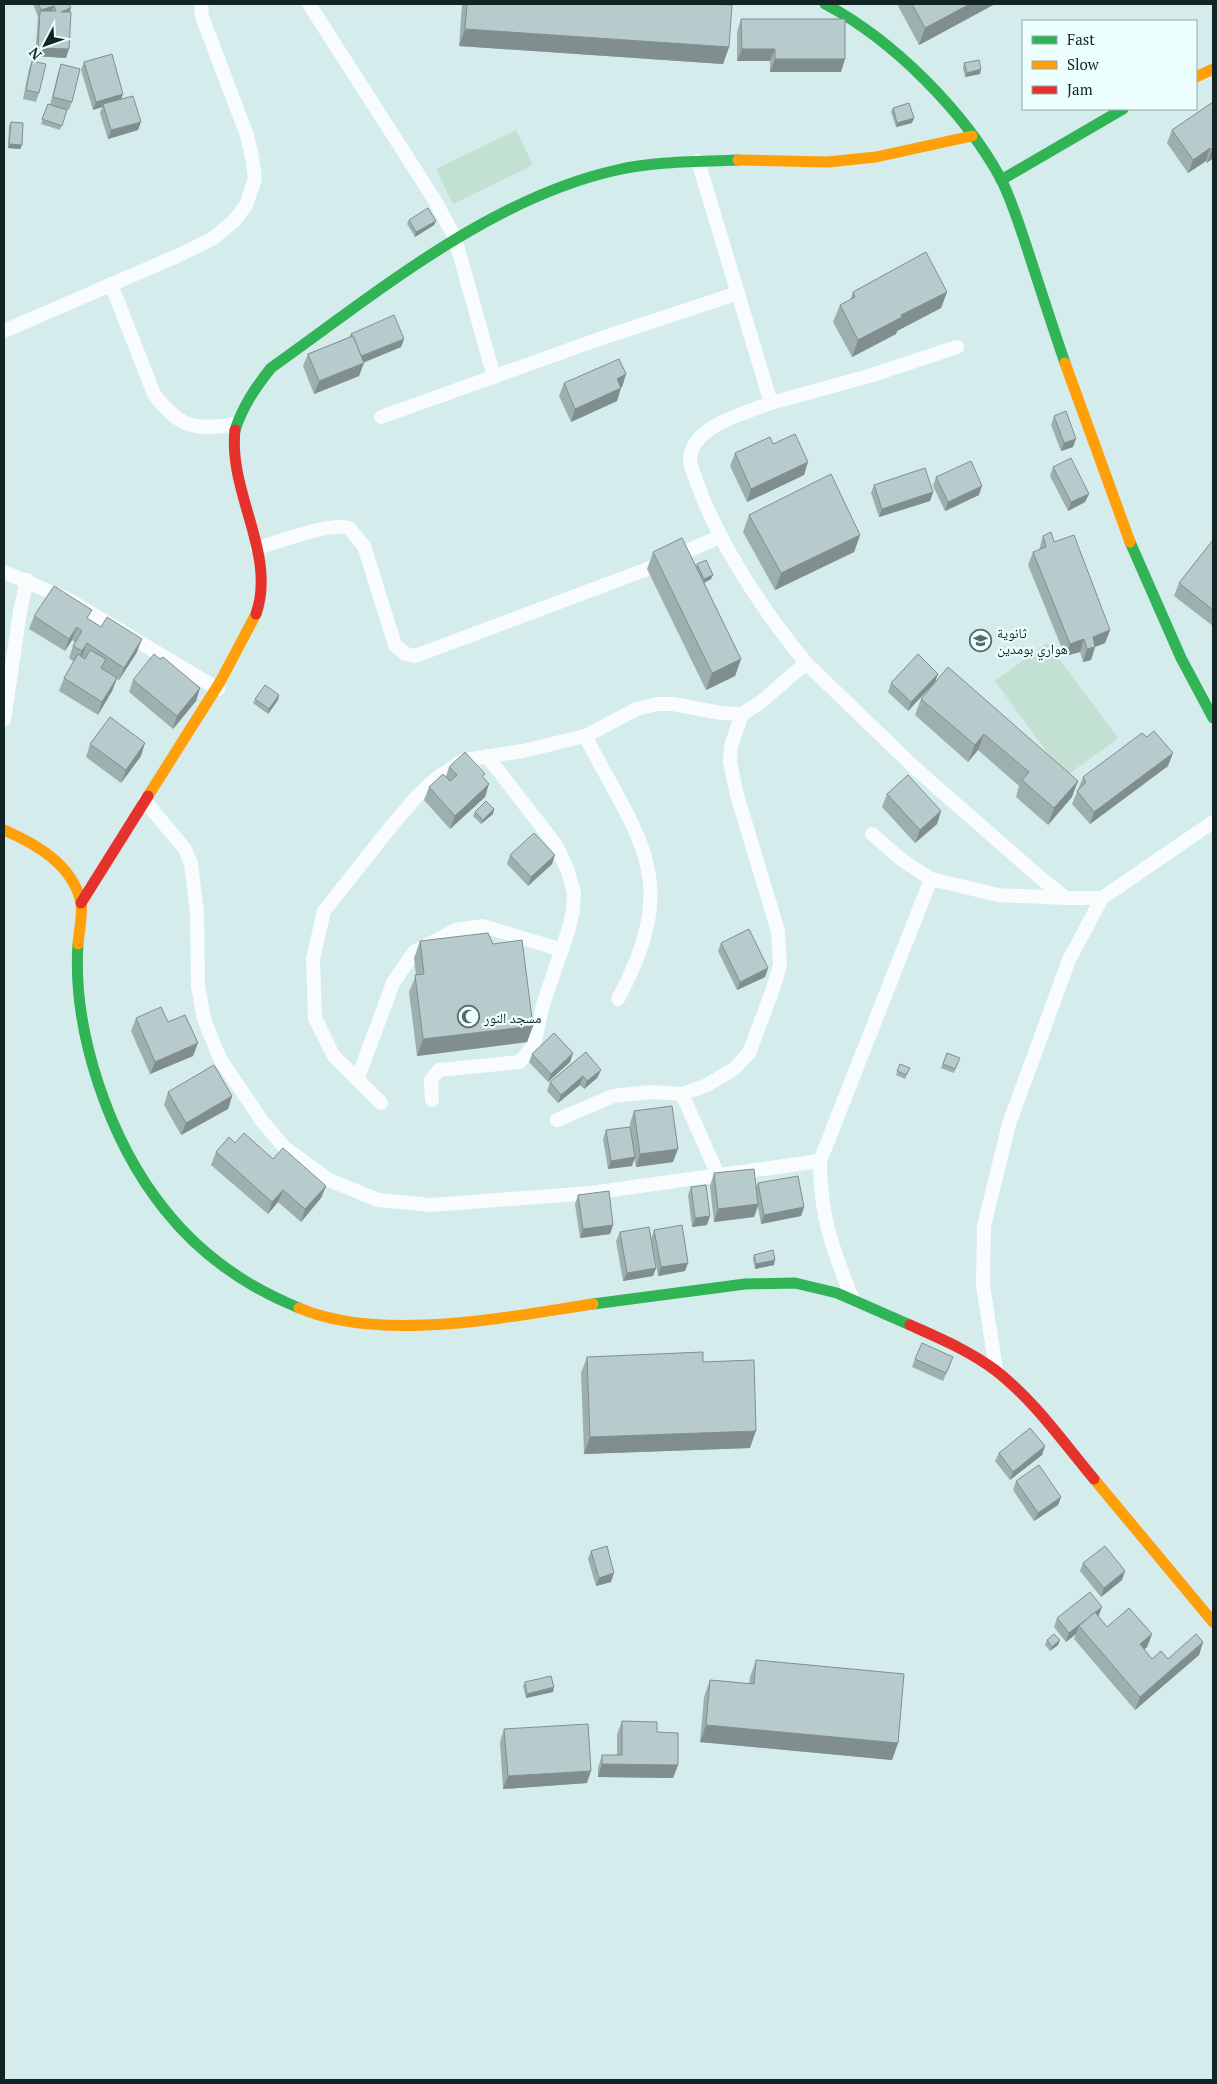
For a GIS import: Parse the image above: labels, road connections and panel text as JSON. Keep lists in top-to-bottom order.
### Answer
{
  "places": {
    "school or university": ["ثانوية هواري بومدين"],
    "mosque": ["مسجد النور"]
  },
  "legend": ["Fast", "Slow", "Jam"],
  "north": "bottom left"
}
